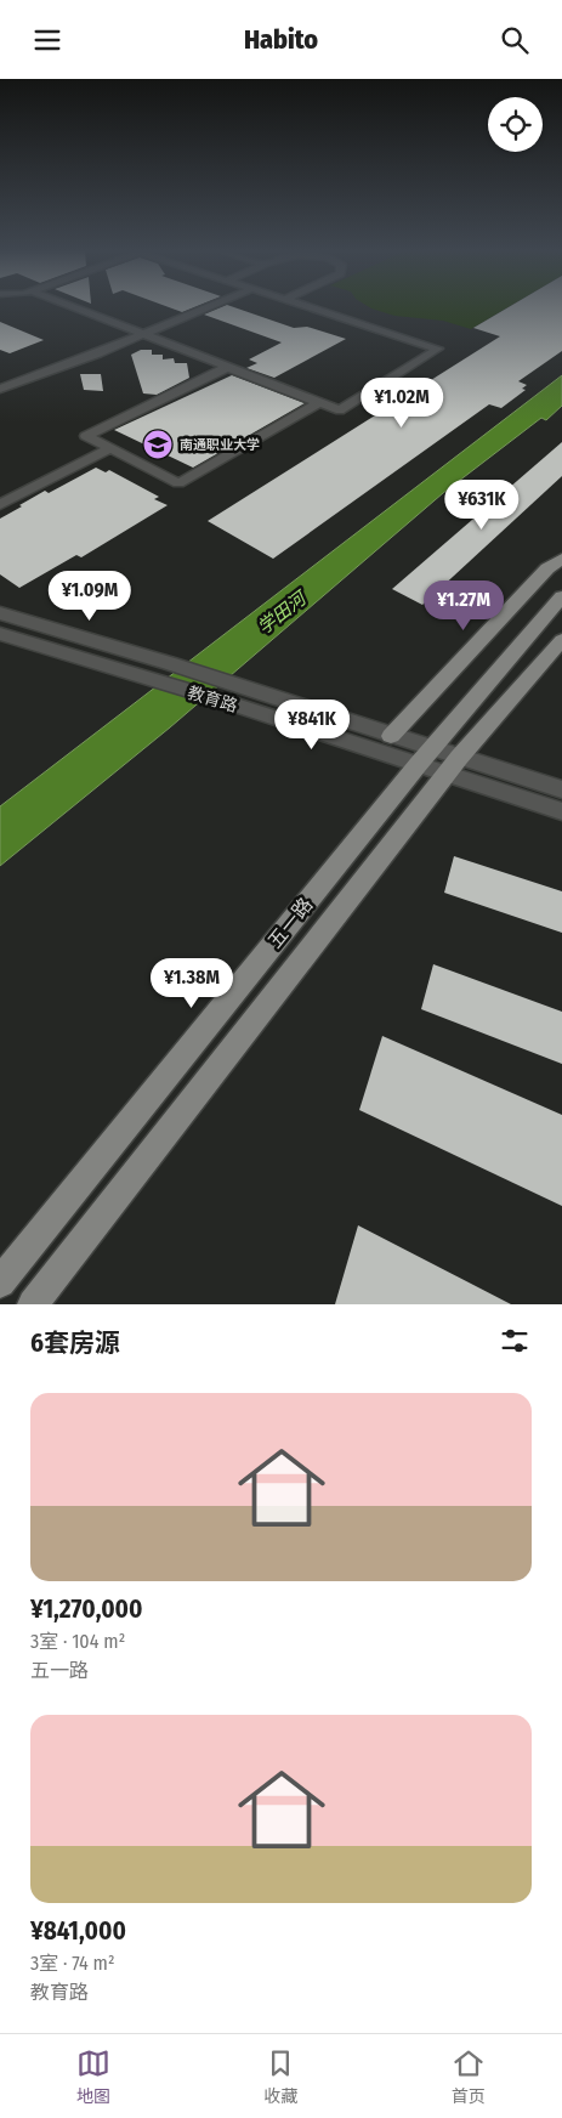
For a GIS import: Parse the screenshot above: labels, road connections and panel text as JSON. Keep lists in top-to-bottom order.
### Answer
{
  "streets": {
    "main road": ["五一路"],
    "street": ["教育路"]
  },
  "crossings": [
    ["教育路", "五一路"]
  ],
  "water": ["学田河"],
  "places": {
    "school or university": ["南通职业大学"]
  },
  "page": {
    "header": "Habito",
    "price": [
      "¥1.02M",
      "¥631K",
      "¥1.09M",
      "¥1.27M",
      "¥841K",
      "¥1.38M"
    ],
    "heading": "6套房源",
    "list": [
      {
        "name": "¥1,270,000",
        "note": "3室 · 104 m² · 五一路"
      },
      {
        "name": "¥841,000",
        "note": "3室 · 74 m² · 教育路"
      }
    ],
    "tabs": ["地图", "收藏", "首页"]
  }
}
